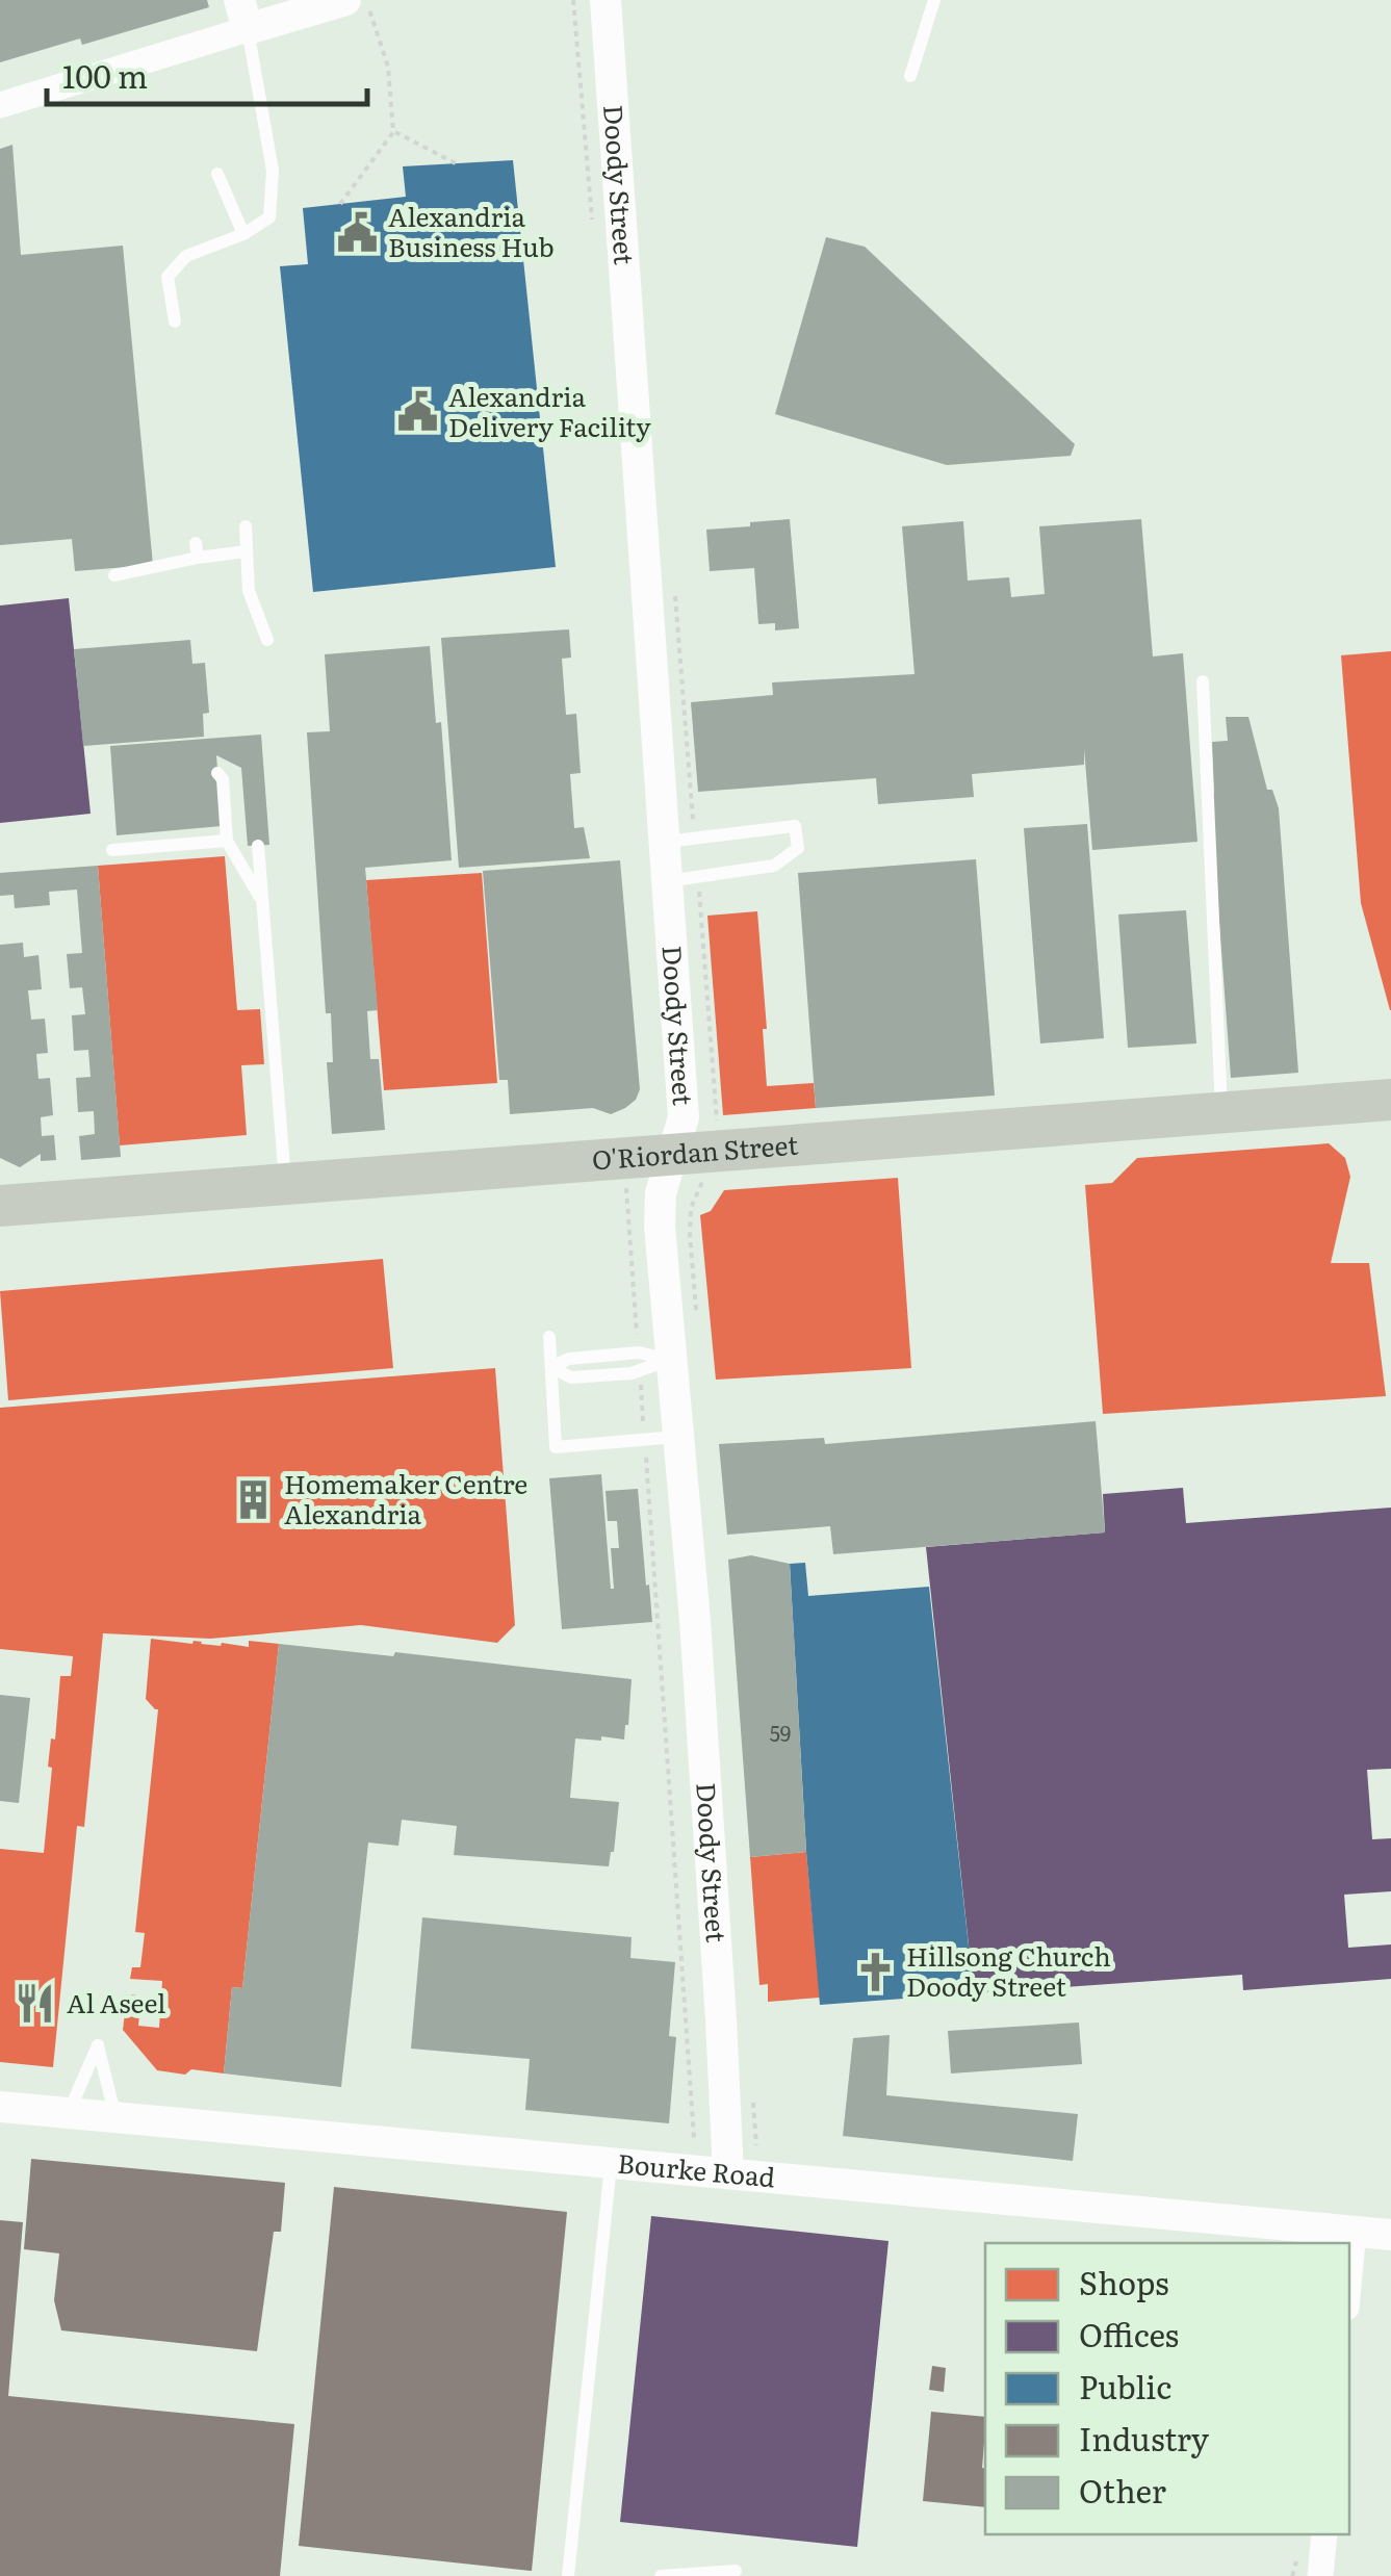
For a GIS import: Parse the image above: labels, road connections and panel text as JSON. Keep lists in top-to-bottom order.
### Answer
{
  "streets": {
    "main road": ["O'Riordan Street"],
    "street": ["Doody Street", "Bourke Road"]
  },
  "crossings": [
    ["Doody Street", "O'Riordan Street"],
    ["Doody Street", "Bourke Road"]
  ],
  "places": {
    "public building": ["Alexandria Business Hub", "Alexandria Delivery Facility"],
    "building": ["Homemaker Centre Alexandria"],
    "church": ["Hillsong Church Doody Street"],
    "restaurant": ["Al Aseel"]
  },
  "house_numbers": ["59"],
  "legend": [
    "Shops",
    "Offices",
    "Public",
    "Industry",
    "Other"
  ],
  "scale_bar": "100 m"
}
